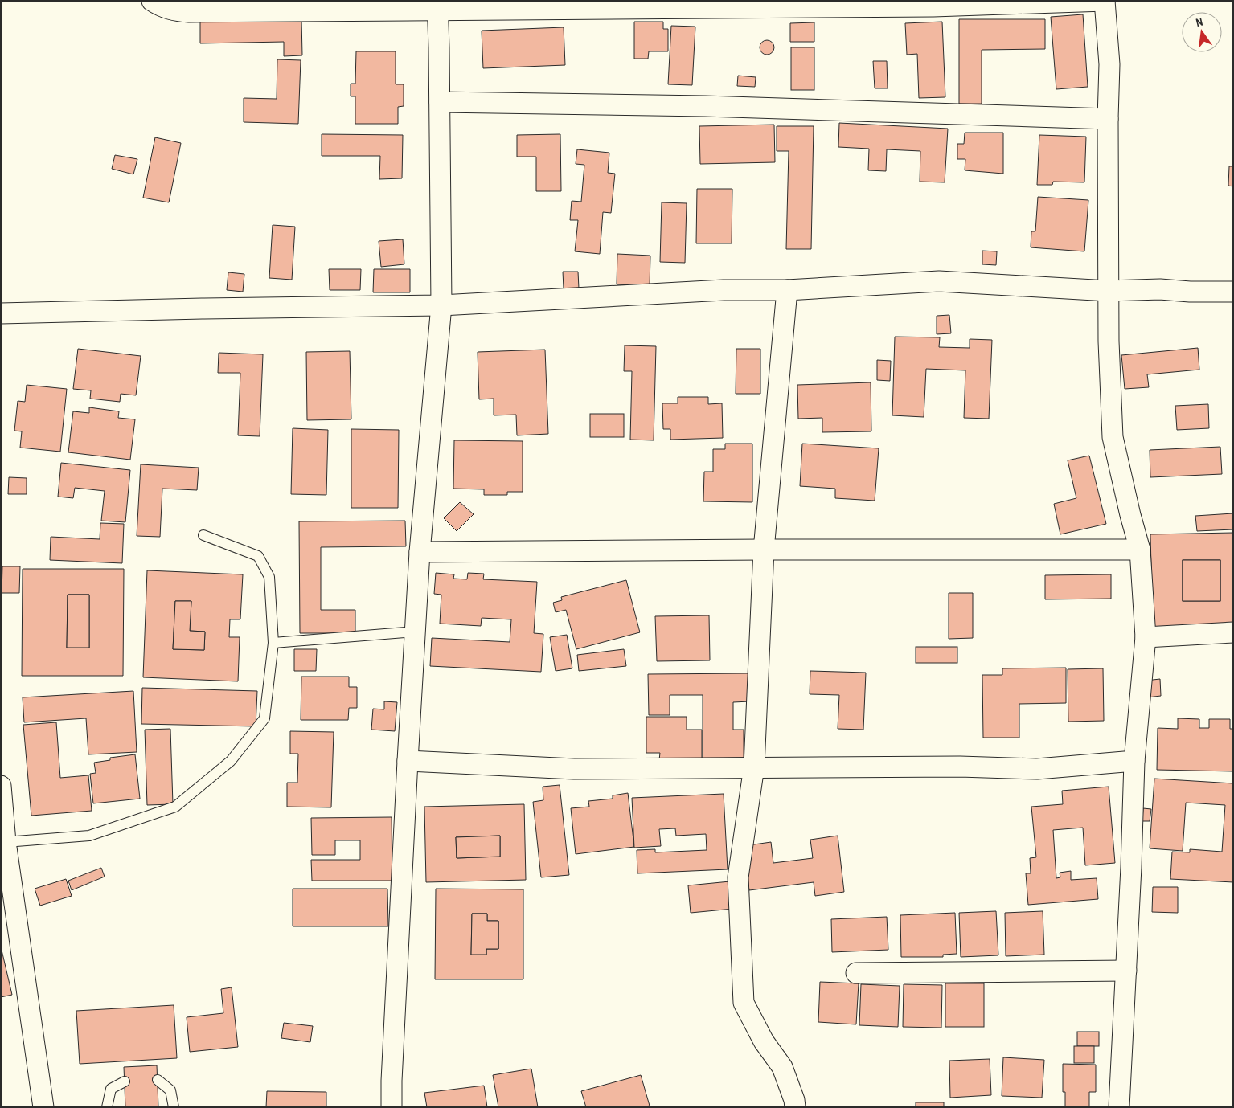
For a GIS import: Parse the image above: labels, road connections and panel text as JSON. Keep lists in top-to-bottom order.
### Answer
{
  "north": "top"
}
